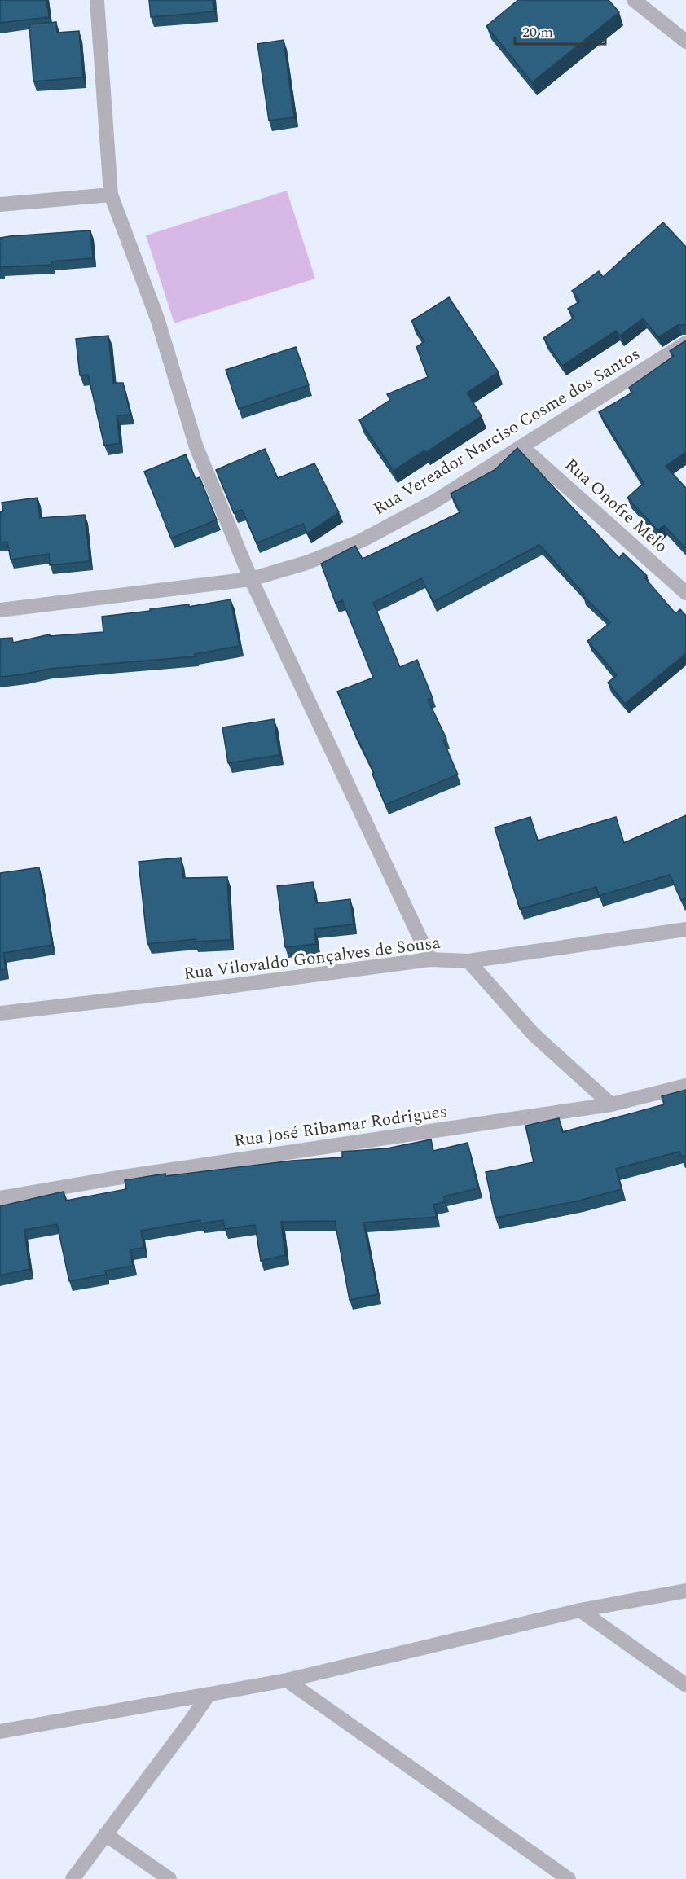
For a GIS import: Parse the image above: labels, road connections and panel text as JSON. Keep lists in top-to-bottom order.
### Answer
{
  "streets": {
    "street": [
      "Rua Vereador Narciso Cosme dos Santos",
      "Rua Onofre Melo",
      "Rua Vilovaldo Gonçalves de Sousa",
      "Rua José Ribamar Rodrigues"
    ]
  },
  "crossings": [
    ["Rua Vereador Narciso Cosme dos Santos", "Rua Onofre Melo"]
  ],
  "scale_bar": "20 m"
}
